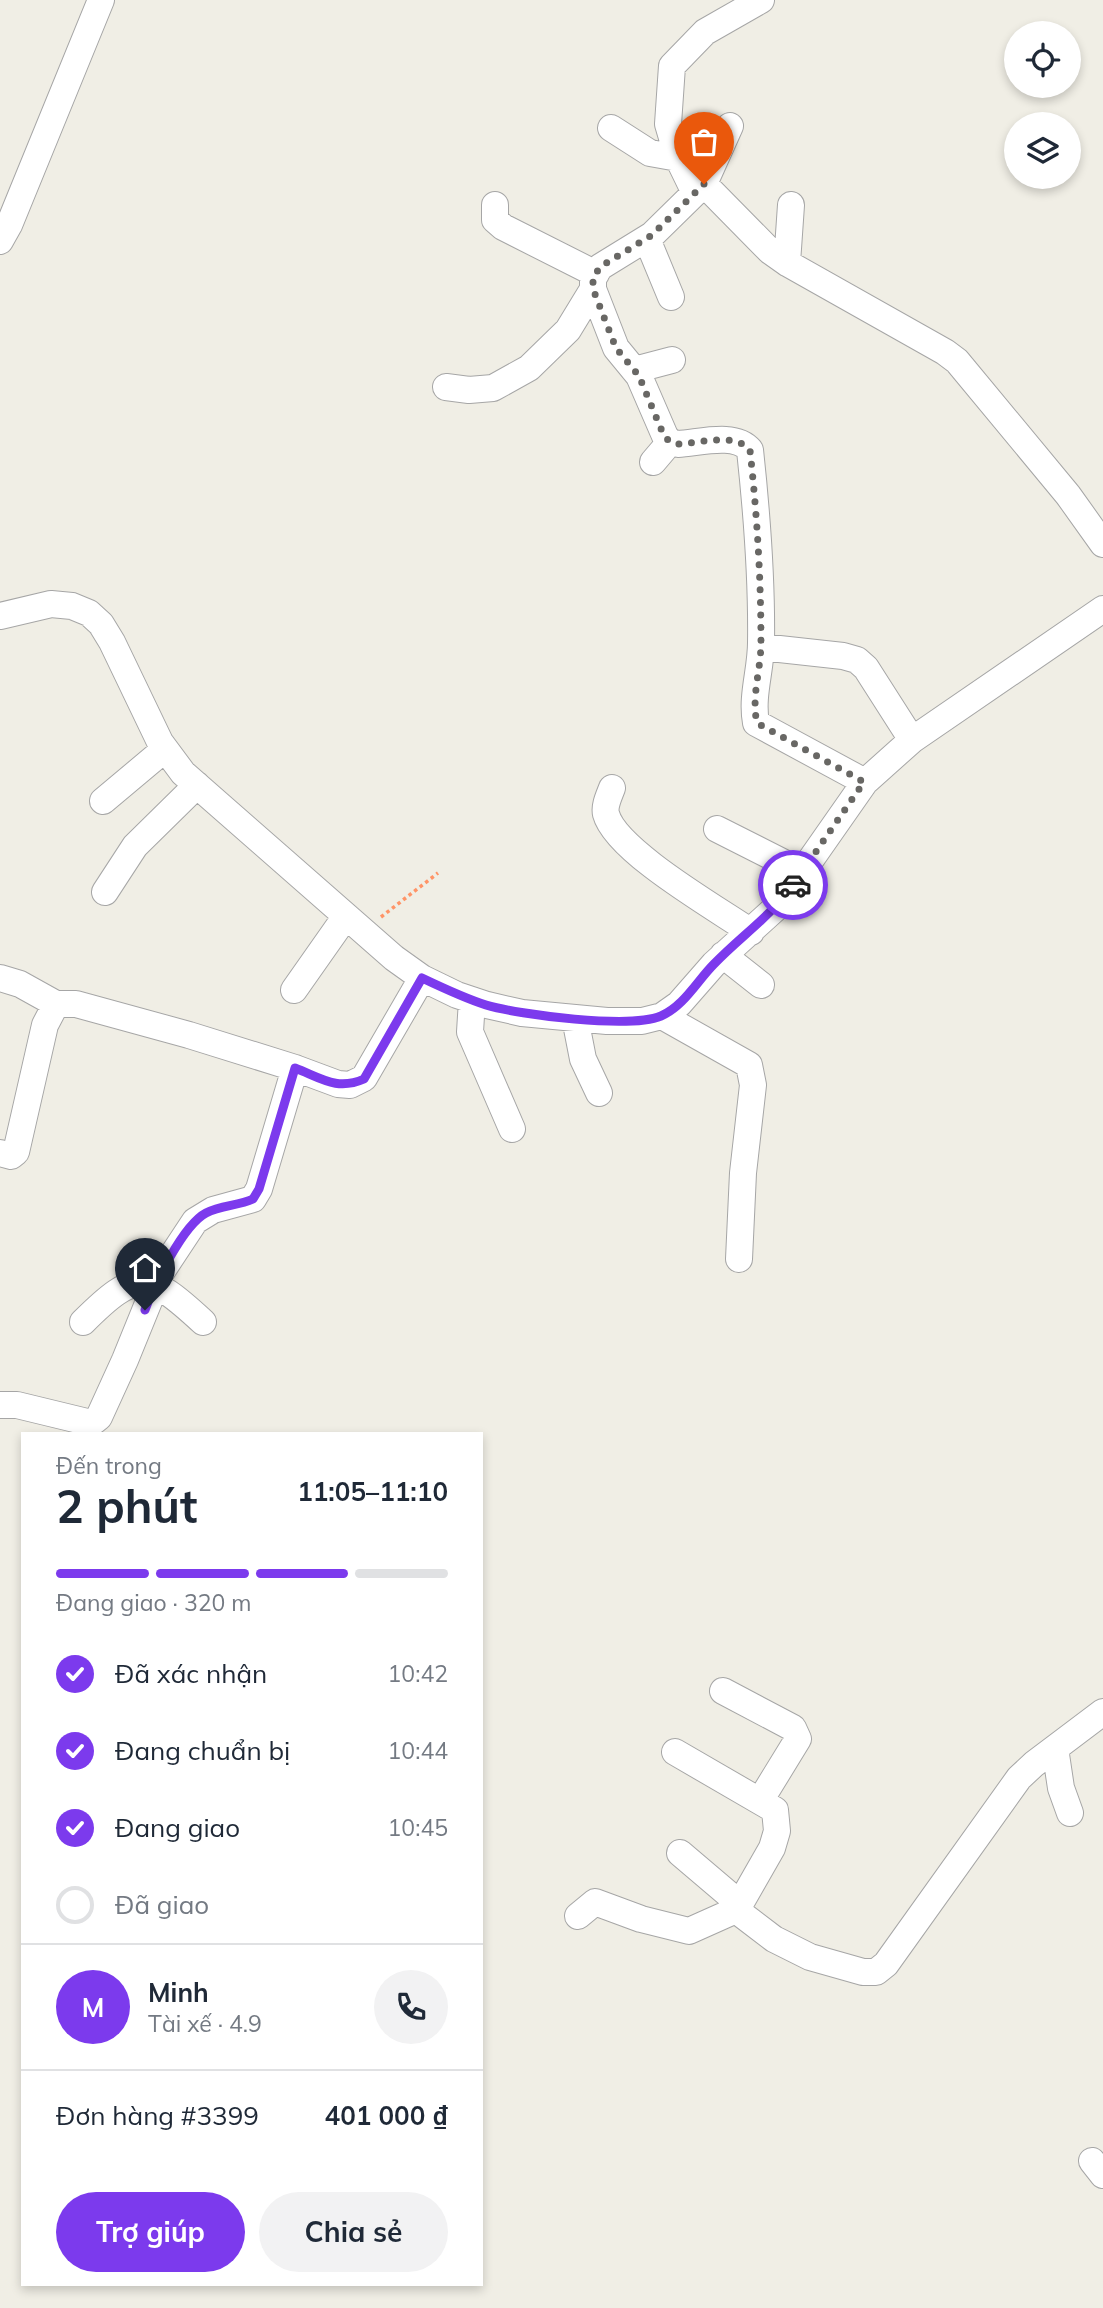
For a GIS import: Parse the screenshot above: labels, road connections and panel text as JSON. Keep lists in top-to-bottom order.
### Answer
{
  "page": {
    "heading": ["2 phút", "Đến trong", "11:05–11:10"],
    "panel": [
      "Minh",
      "Tài xế · 4.9",
      "Đơn hàng #3399",
      "401 000 ₫"
    ],
    "bar": "Đang giao · 320 m",
    "list": [
      ["Đã xác nhận", "10:42"],
      ["Đang chuẩn bị", "10:44"],
      ["Đang giao", "10:45"],
      "Đã giao"
    ],
    "round": "M",
    "buttons": ["Trợ giúp", "Chia sẻ"]
  }
}
